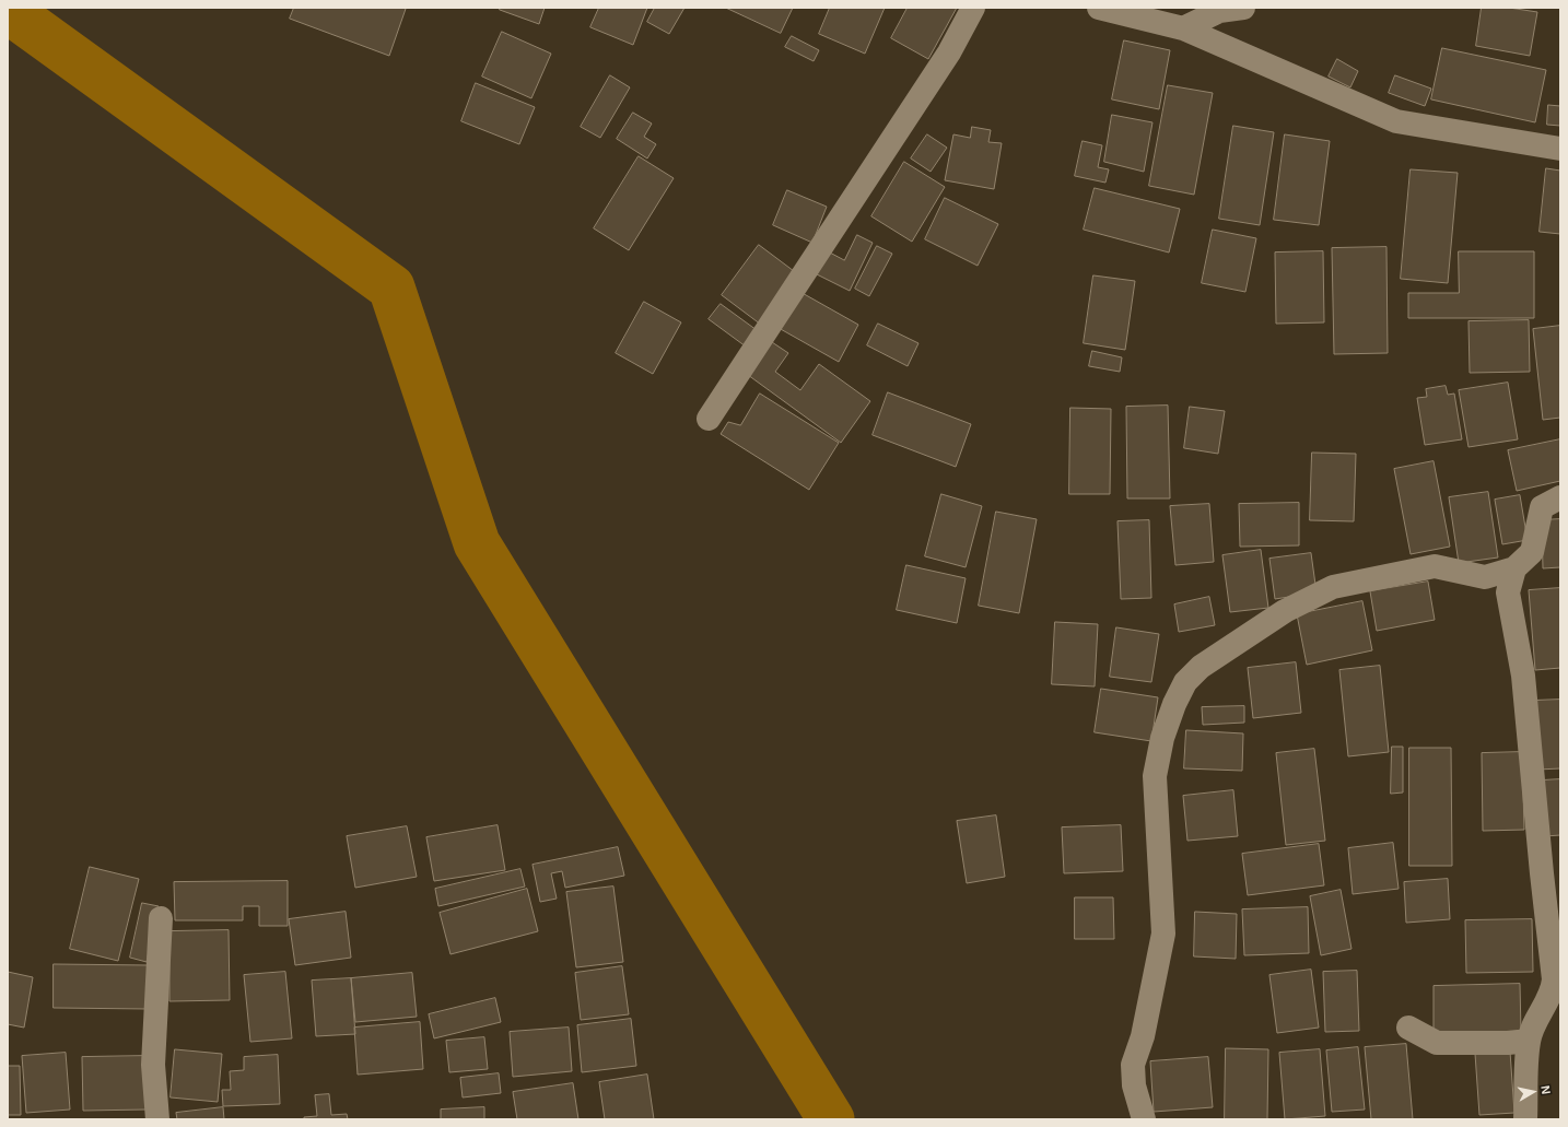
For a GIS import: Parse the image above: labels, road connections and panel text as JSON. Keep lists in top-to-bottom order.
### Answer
{
  "north": "right"
}
